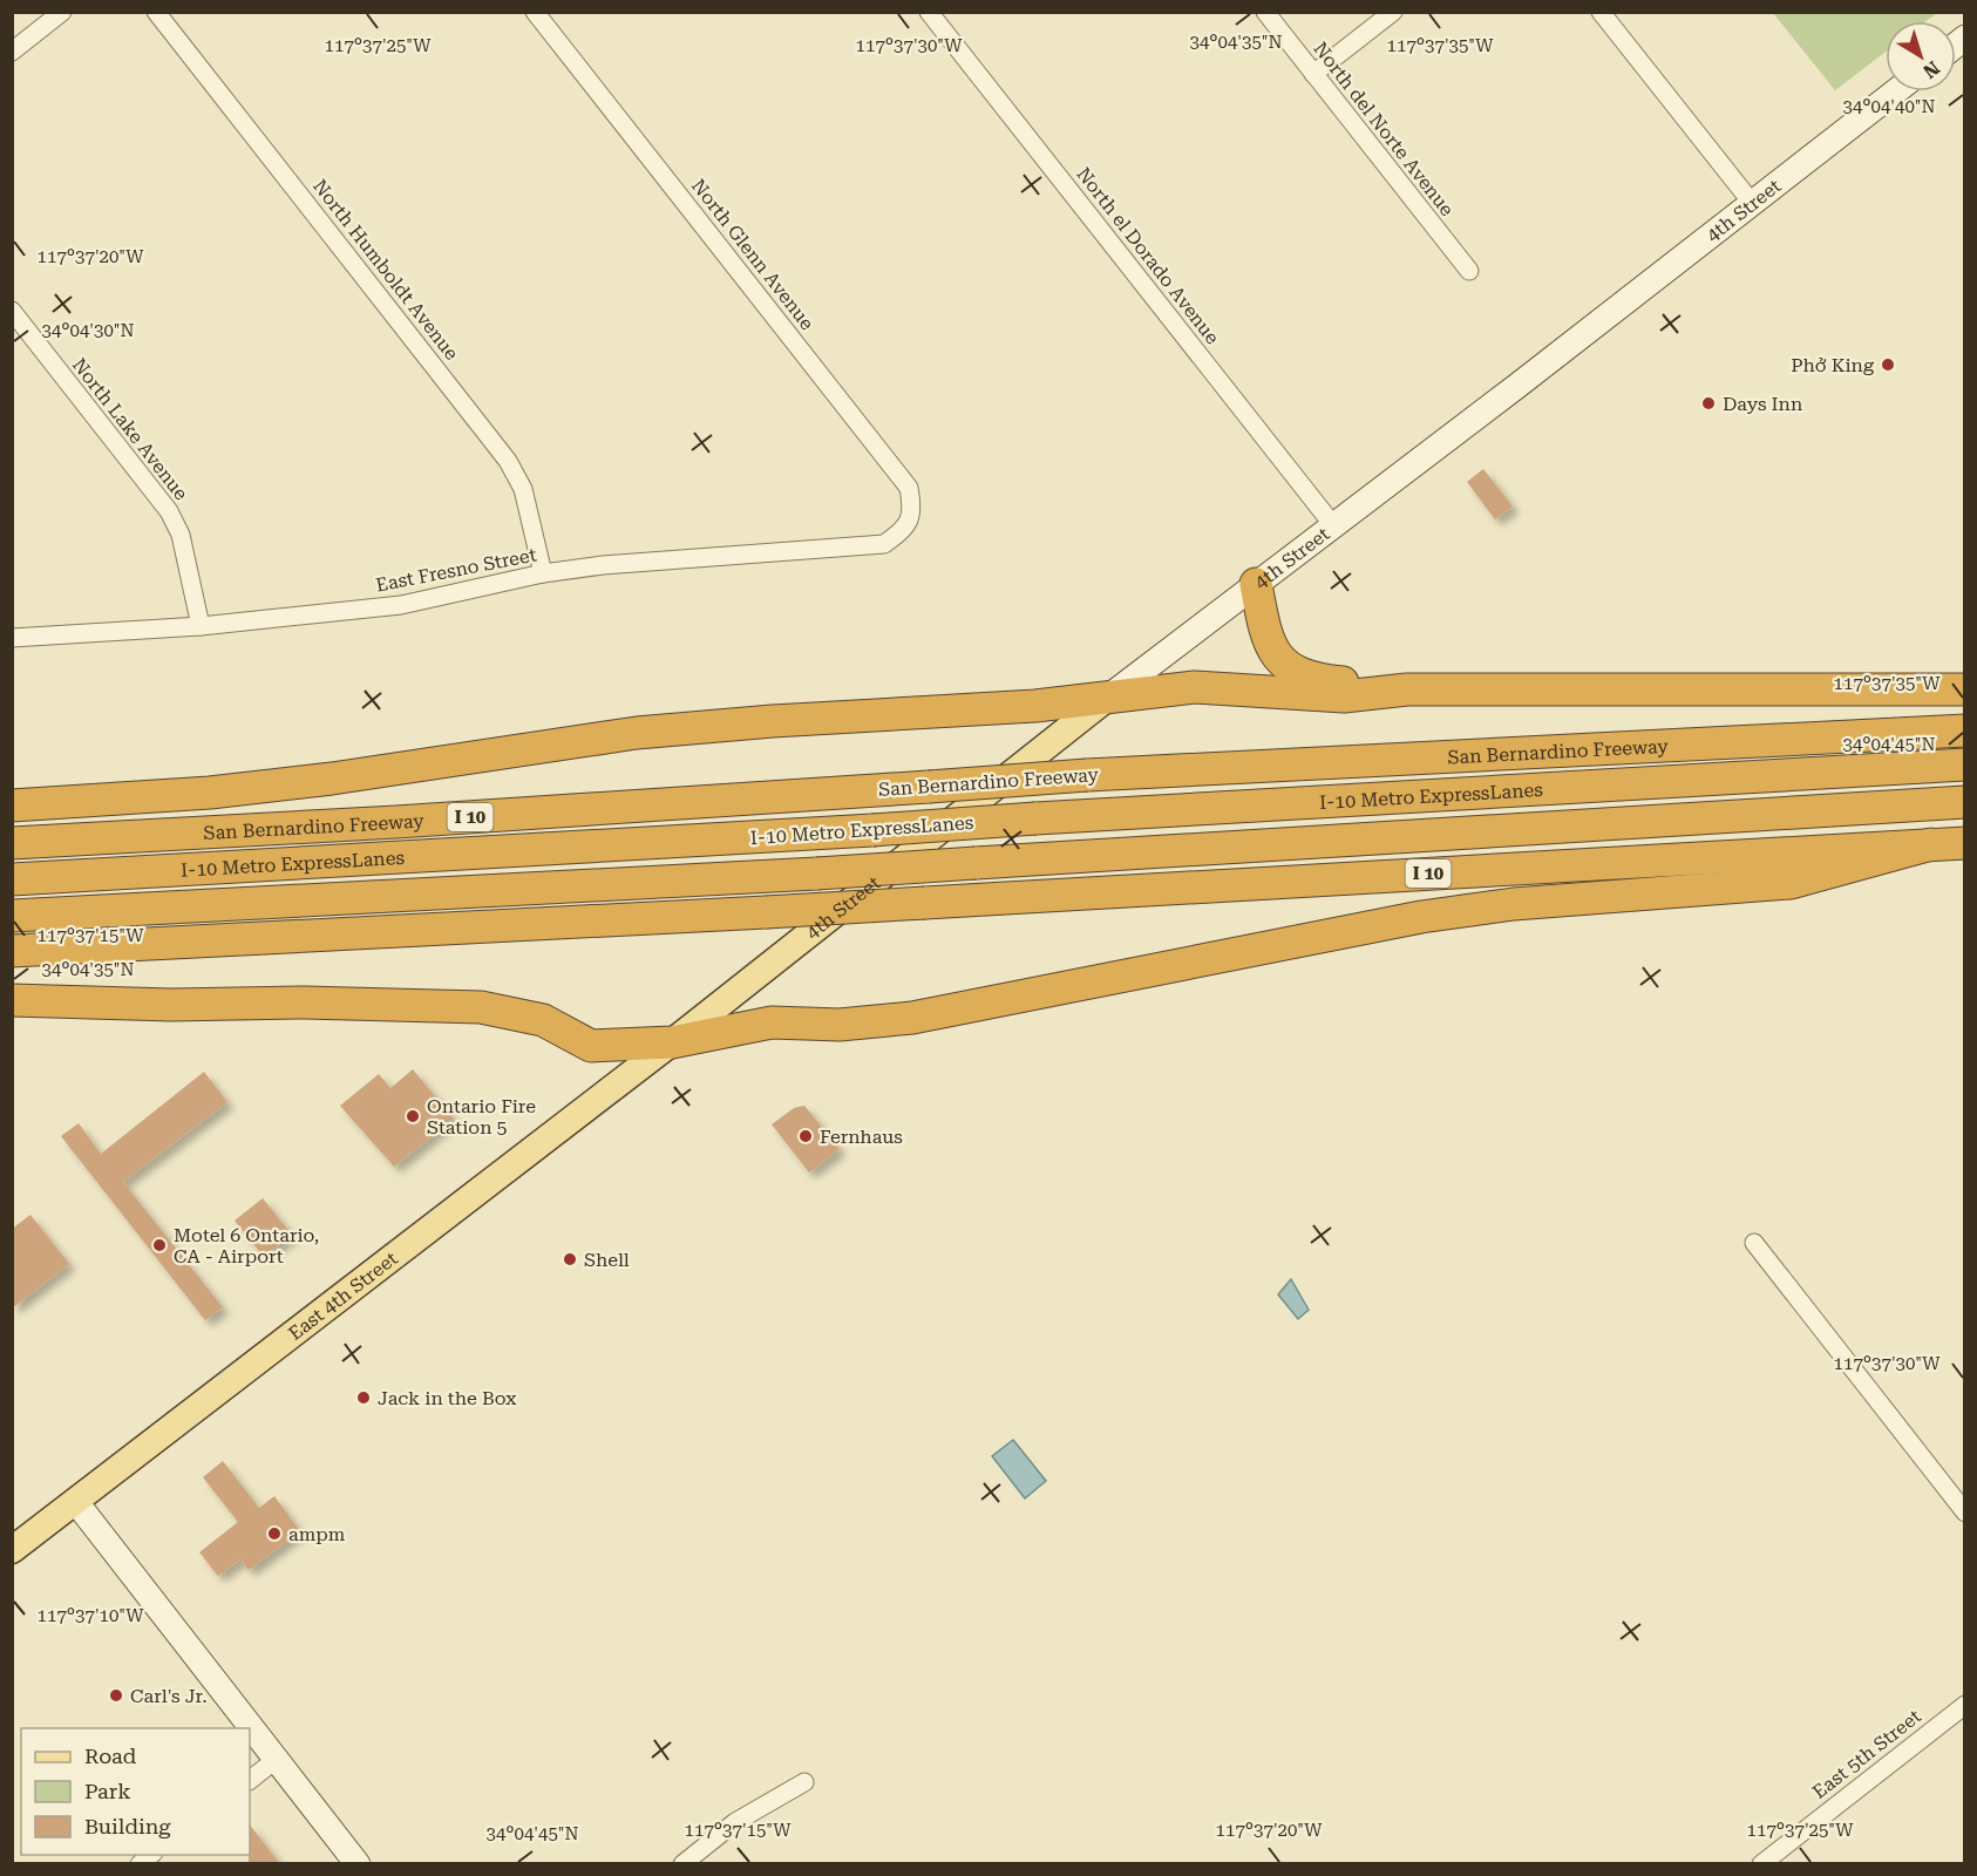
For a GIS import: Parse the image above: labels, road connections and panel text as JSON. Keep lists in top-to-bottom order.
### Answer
{
  "streets": {
    "highway": ["San Bernardino Freeway", "I-10 Metro ExpressLanes", "I 10"],
    "main road": ["4th Street", "East 4th Street"],
    "street": [
      "North del Norte Avenue",
      "North Glenn Avenue",
      "North el Dorado Avenue",
      "North Humboldt Avenue",
      "North Lake Avenue",
      "East Fresno Street",
      "East 5th Street"
    ]
  },
  "crossings": [
    ["4th Street", "North el Dorado Avenue"],
    ["4th Street", "East 4th Street"],
    ["North Glenn Avenue", "East Fresno Street"],
    ["North Humboldt Avenue", "East Fresno Street"],
    ["North Lake Avenue", "East Fresno Street"]
  ],
  "places": [
    "Phở King",
    "Days Inn",
    "Ontario Fire Station 5",
    "Fernhaus",
    "Motel 6 Ontario, CA - Airport",
    "Shell",
    "Jack in the Box",
    "ampm",
    "Carl's Jr."
  ],
  "legend": ["Road", "Park", "Building"],
  "north": "bottom right",
  "coordinates": [
    "34°04'35\"N",
    "117°37'25\"W",
    "117°37'30\"W",
    "117°37'35\"W",
    "34°04'40\"N",
    "117°37'20\"W",
    "34°04'30\"N",
    "34°04'45\"N",
    "117°37'15\"W",
    "117°37'10\"W"
  ]
}
